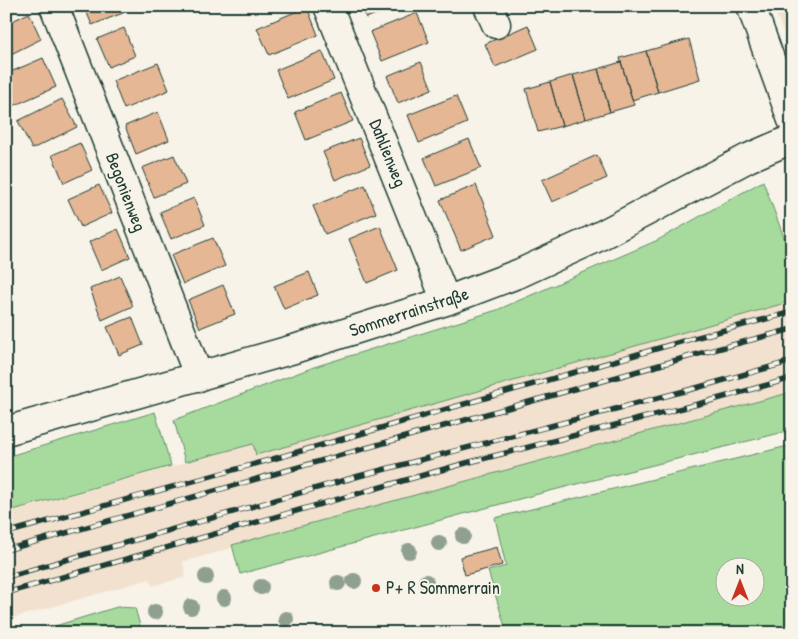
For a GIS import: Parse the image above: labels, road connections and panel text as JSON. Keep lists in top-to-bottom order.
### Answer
{
  "streets": {
    "street": ["Dahlienweg", "Begonienweg", "Sommerrainstraße"]
  },
  "crossings": [
    ["Dahlienweg", "Sommerrainstraße"],
    ["Begonienweg", "Sommerrainstraße"]
  ],
  "places": ["P+ R Sommerrain"],
  "north": "top"
}
